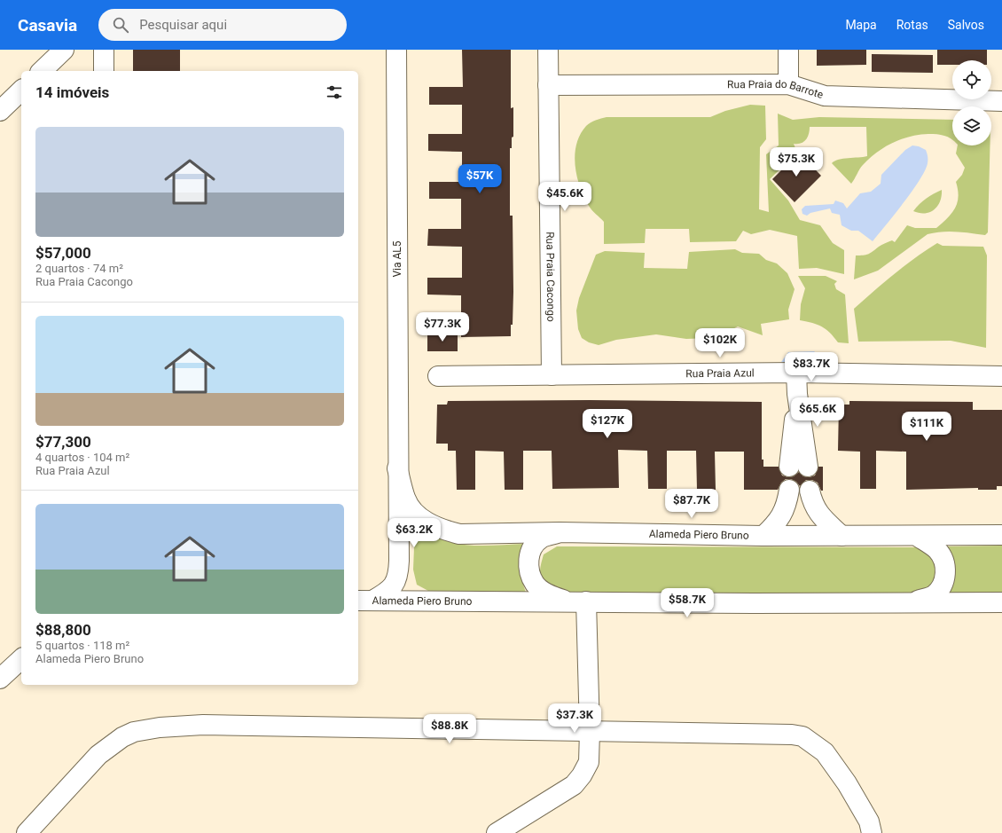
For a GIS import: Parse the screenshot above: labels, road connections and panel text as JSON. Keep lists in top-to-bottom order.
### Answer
{
  "streets": {
    "street": [
      "Rua Praia do Barrote",
      "Via AL5",
      "Rua Praia Cacongo",
      "Rua Praia Azul",
      "Alameda Piero Bruno"
    ]
  },
  "crossings": [
    ["Rua Praia do Barrote", "Rua Praia Cacongo"],
    ["Via AL5", "Alameda Piero Bruno"],
    ["Rua Praia Cacongo", "Rua Praia Azul"]
  ],
  "page": {
    "header": "Casavia",
    "search": "Pesquisar aqui",
    "nav": ["Mapa", "Rotas", "Salvos"],
    "heading": "14 imóveis",
    "list": [
      {
        "name": "$57,000",
        "note": "2 quartos · 74 m² · Rua Praia Cacongo"
      },
      {
        "name": "$77,300",
        "note": "4 quartos · 104 m² · Rua Praia Azul"
      },
      {
        "name": "$88,800",
        "note": "5 quartos · 118 m² · Alameda Piero Bruno"
      }
    ],
    "price": [
      "$75.3K",
      "$57K",
      "$45.6K",
      "$77.3K",
      "$102K",
      "$83.7K",
      "$65.6K",
      "$127K",
      "$111K",
      "$87.7K",
      "$63.2K",
      "$58.7K",
      "$37.3K",
      "$88.8K"
    ]
  }
}
